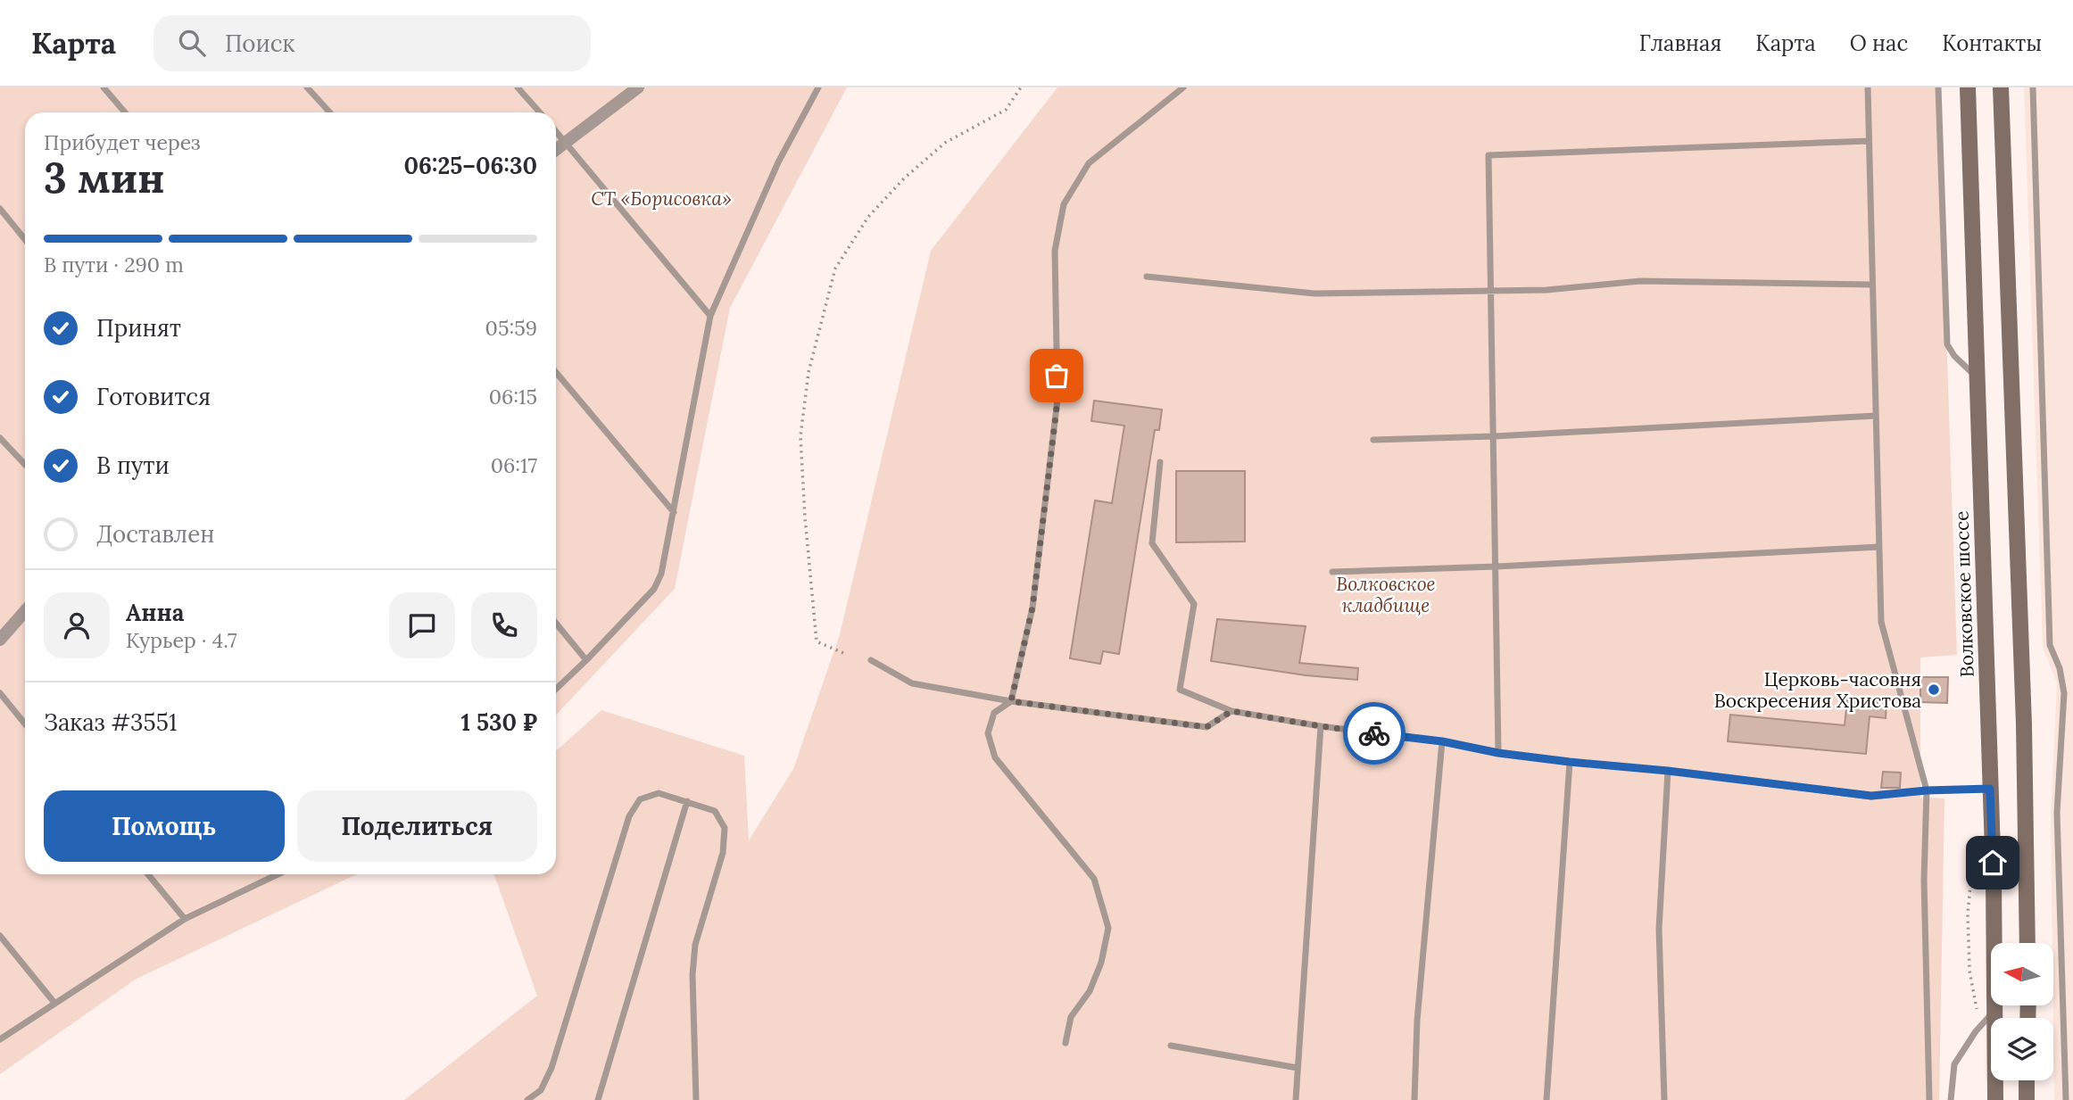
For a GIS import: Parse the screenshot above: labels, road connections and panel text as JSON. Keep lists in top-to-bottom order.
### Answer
{
  "streets": {
    "main road": ["Волковское шоссе"]
  },
  "parks": ["СТ «Борисовка»", "Волковское кладбище"],
  "places": ["Церковь-часовня Воскресения Христова"],
  "north": "left",
  "page": {
    "header": "Карта",
    "search": "Поиск",
    "nav": [
      "Главная",
      "Карта",
      "О нас",
      "Контакты"
    ],
    "heading": ["3 мин", "Прибудет через", "06:25–06:30"],
    "panel": [
      "Анна",
      "Курьер · 4.7",
      "Заказ #3551",
      "1 530 ₽"
    ],
    "bar": "В пути · 290 m",
    "list": [
      ["Принят", "05:59"],
      ["Готовится", "06:15"],
      ["В пути", "06:17"],
      "Доставлен"
    ],
    "buttons": ["Помощь", "Поделиться"]
  }
}
